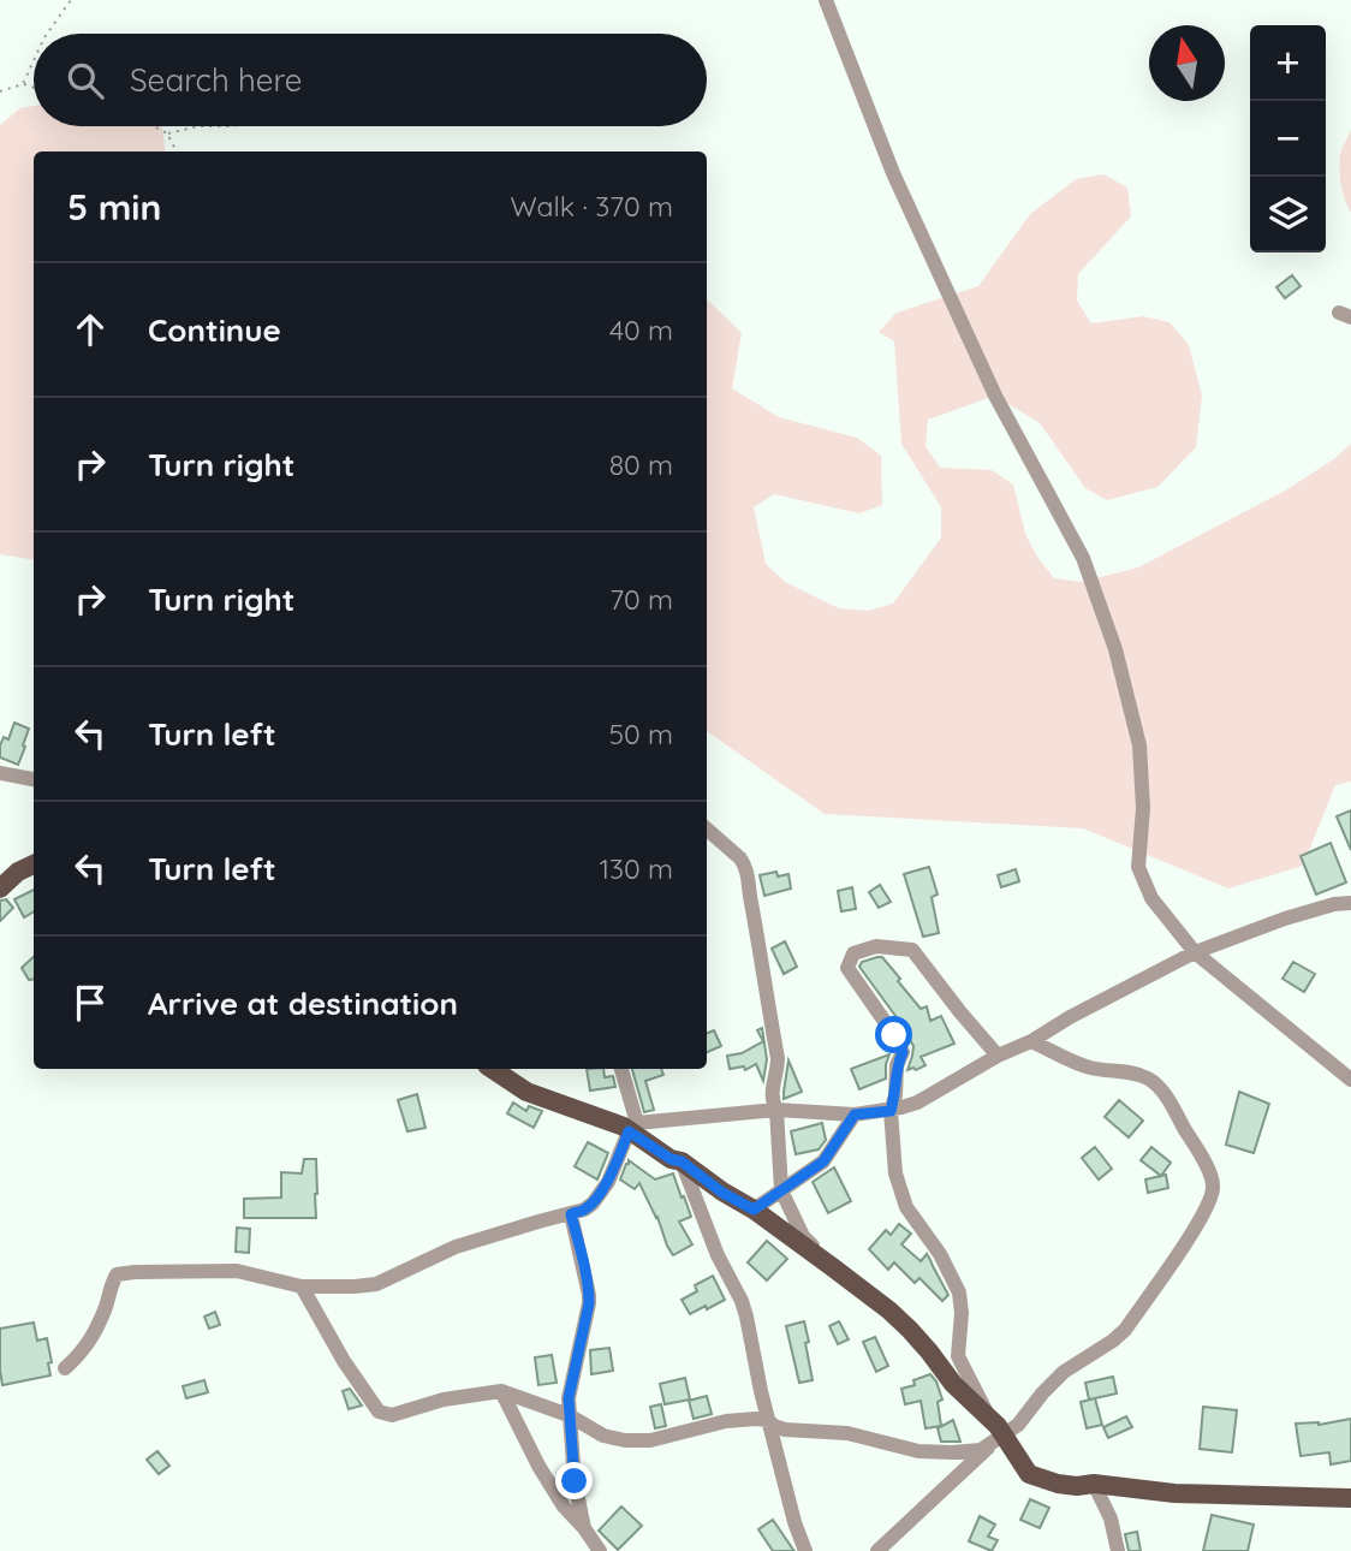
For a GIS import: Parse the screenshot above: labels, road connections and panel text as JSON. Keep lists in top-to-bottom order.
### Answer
{
  "north": "top",
  "page": {
    "map_buttons": ["+", "−"],
    "search": "Search here",
    "heading": ["5 min", "Walk · 370 m"],
    "list": [
      ["Continue", "40 m"],
      ["Turn right", "80 m"],
      ["Turn right", "70 m"],
      ["Turn left", "50 m"],
      ["Turn left", "130 m"],
      "Arrive at destination"
    ]
  }
}
